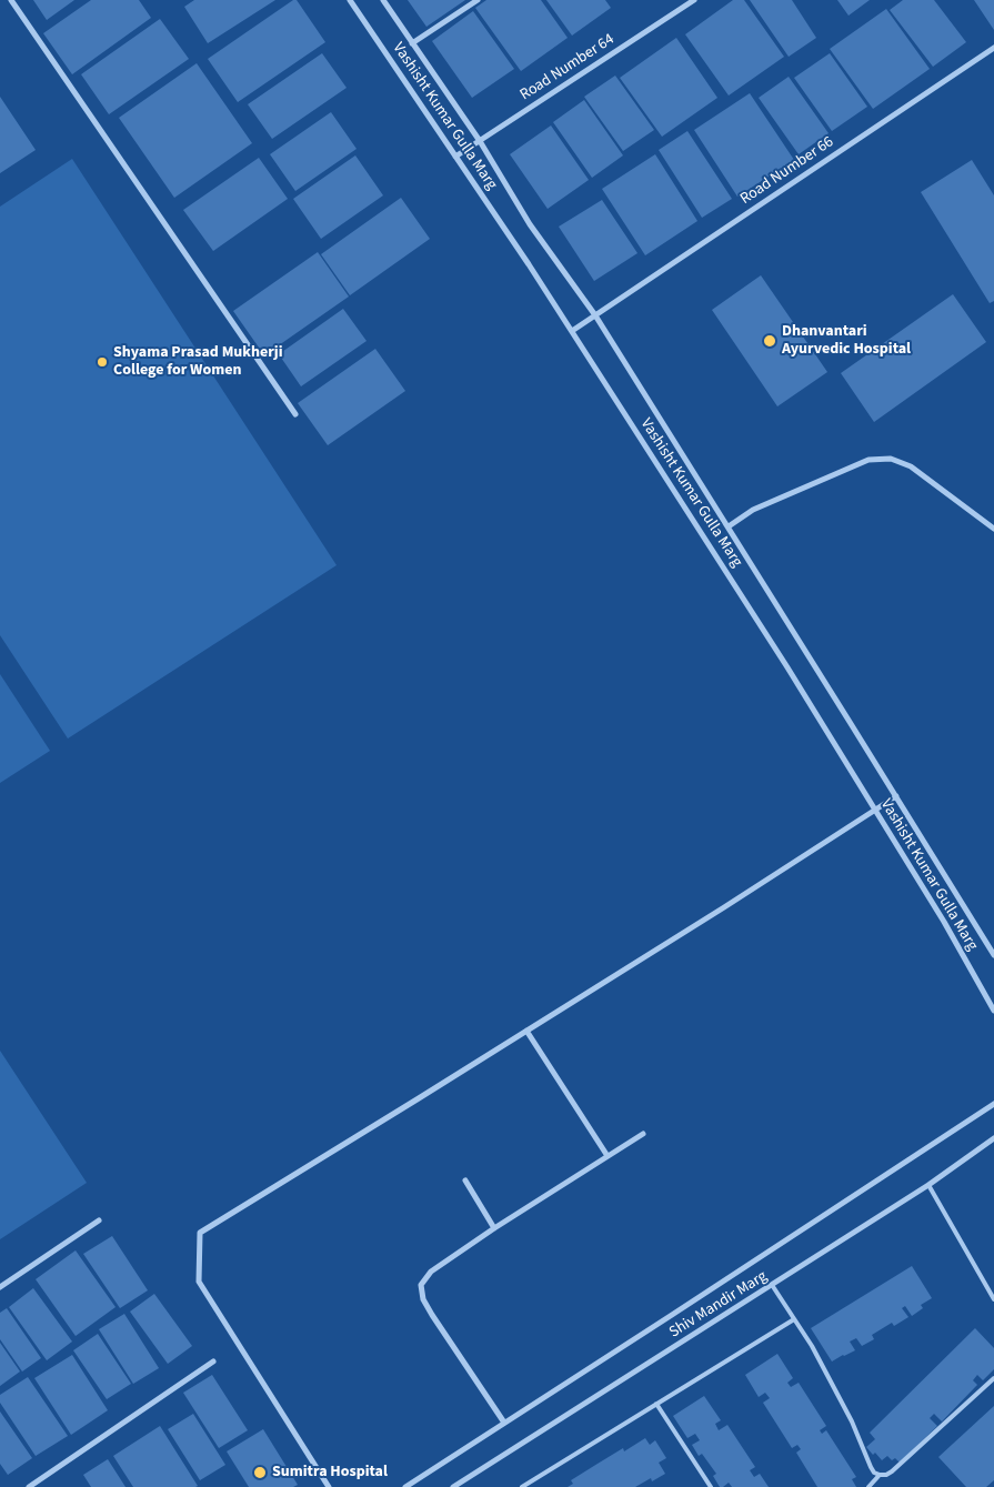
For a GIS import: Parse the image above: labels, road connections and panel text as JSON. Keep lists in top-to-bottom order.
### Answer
{
  "streets": {
    "street": [
      "Road Number 64",
      "Vashisht Kumar Gulla Marg",
      "Road Number 66",
      "Shiv Mandir Marg"
    ]
  },
  "crossings": [
    ["Road Number 64", "Vashisht Kumar Gulla Marg"],
    ["Vashisht Kumar Gulla Marg", "Road Number 66"]
  ],
  "places": ["Dhanvantari Ayurvedic Hospital", "Shyama Prasad Mukherji College for Women", "Sumitra Hospital"]
}
